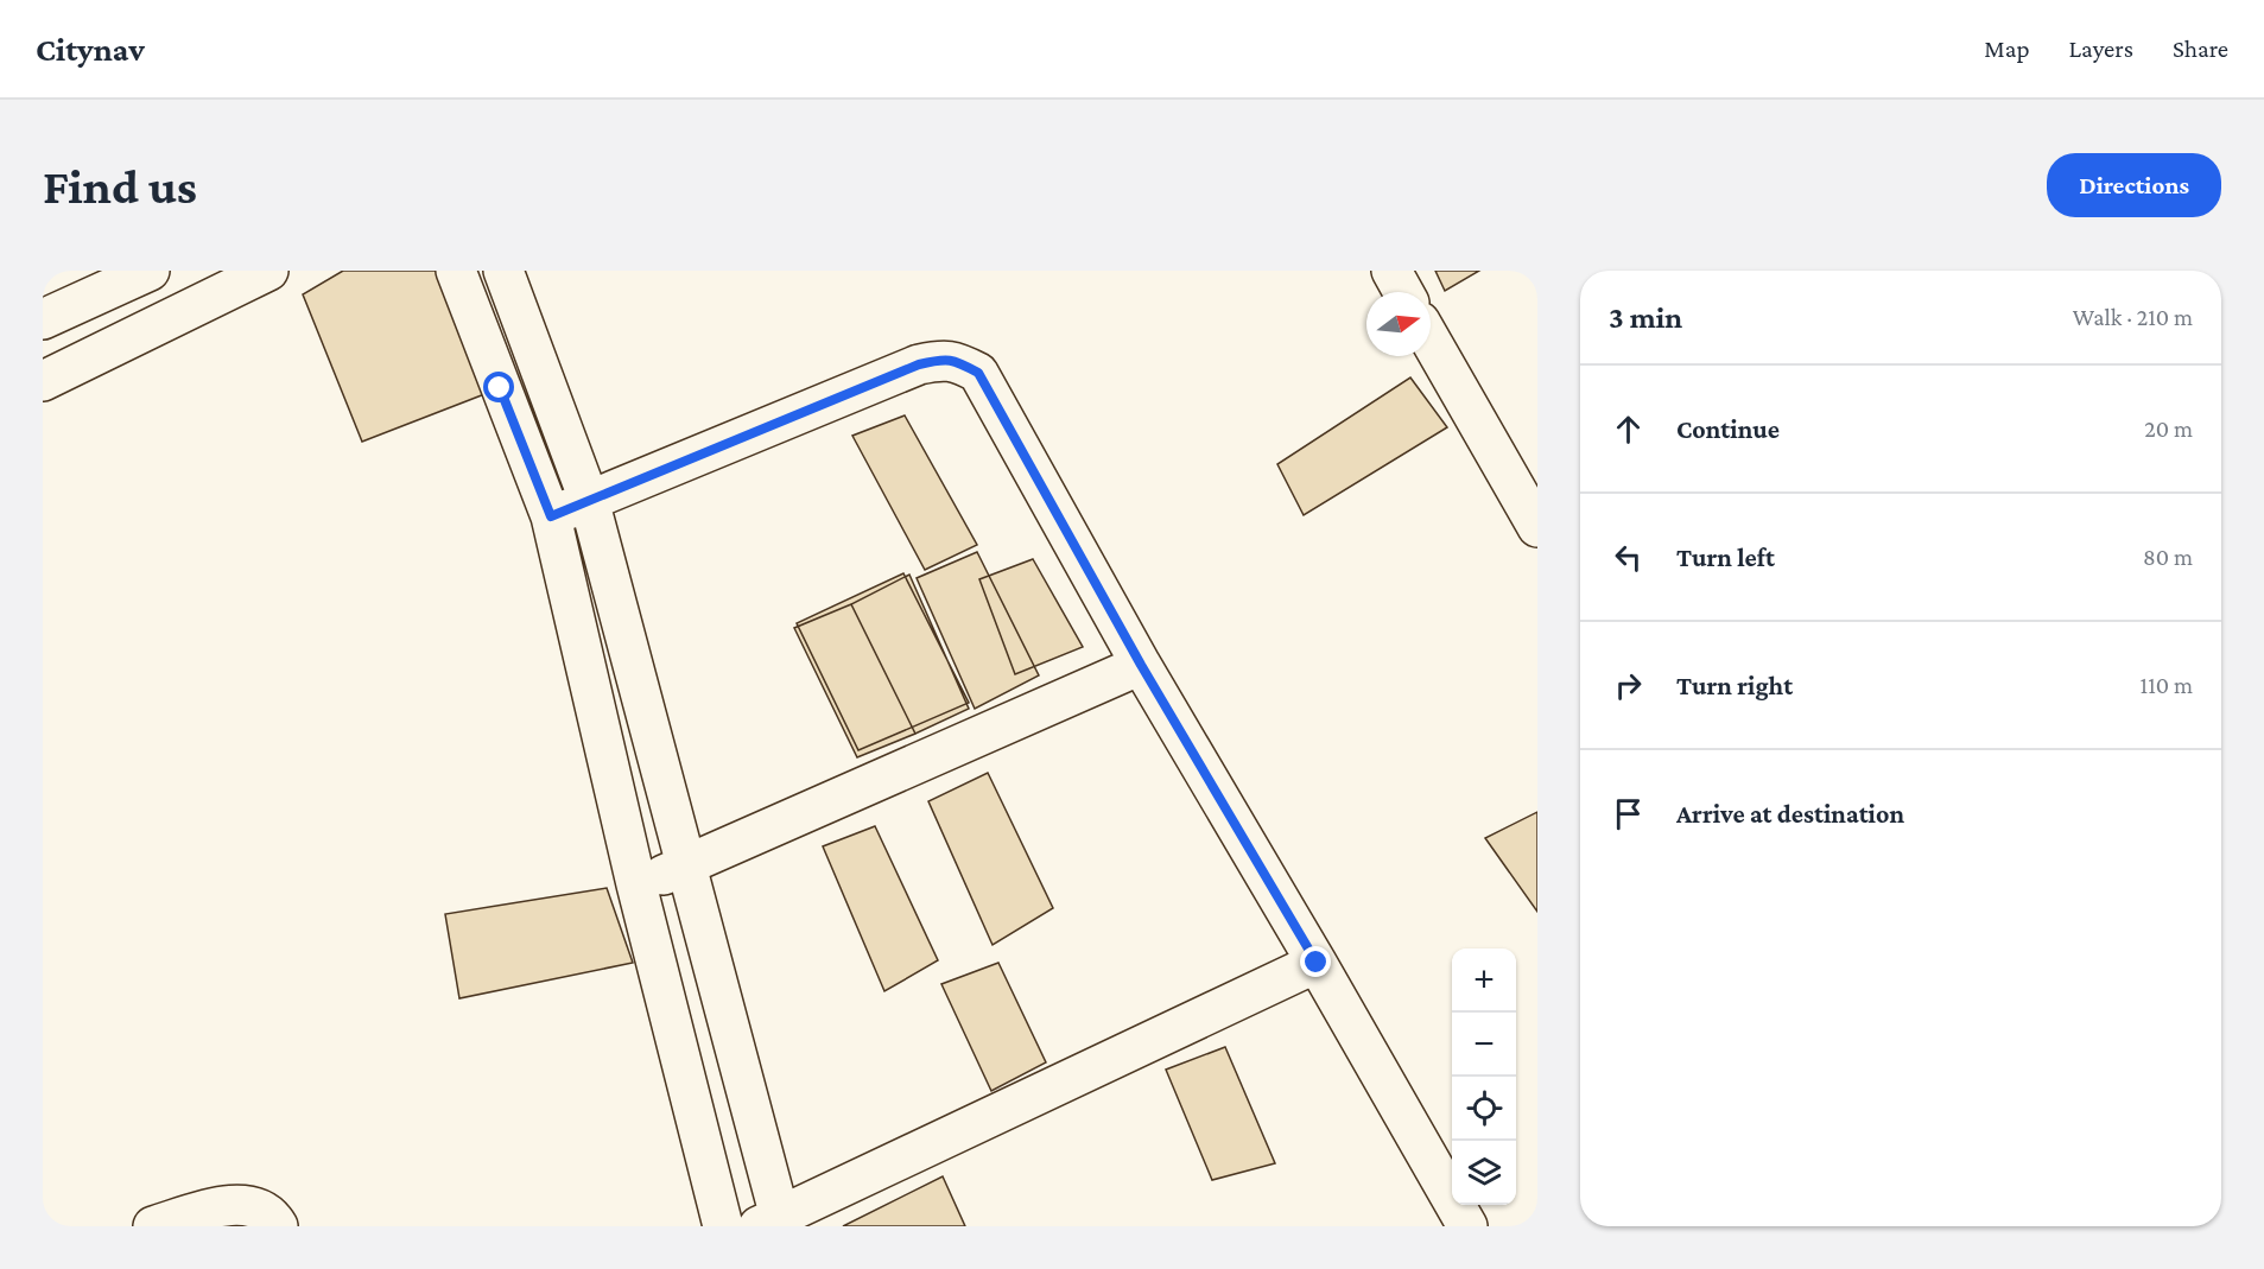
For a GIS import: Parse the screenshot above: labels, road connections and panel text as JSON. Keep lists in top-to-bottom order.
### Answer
{
  "north": "right",
  "page": {
    "header": "Citynav",
    "nav": ["Map", "Layers", "Share"],
    "buttons": "Directions",
    "title": "Find us",
    "heading": ["3 min", "Walk · 210 m"],
    "list": [
      ["Continue", "20 m"],
      ["Turn left", "80 m"],
      ["Turn right", "110 m"],
      "Arrive at destination"
    ],
    "map_buttons": ["+", "−"]
  }
}
